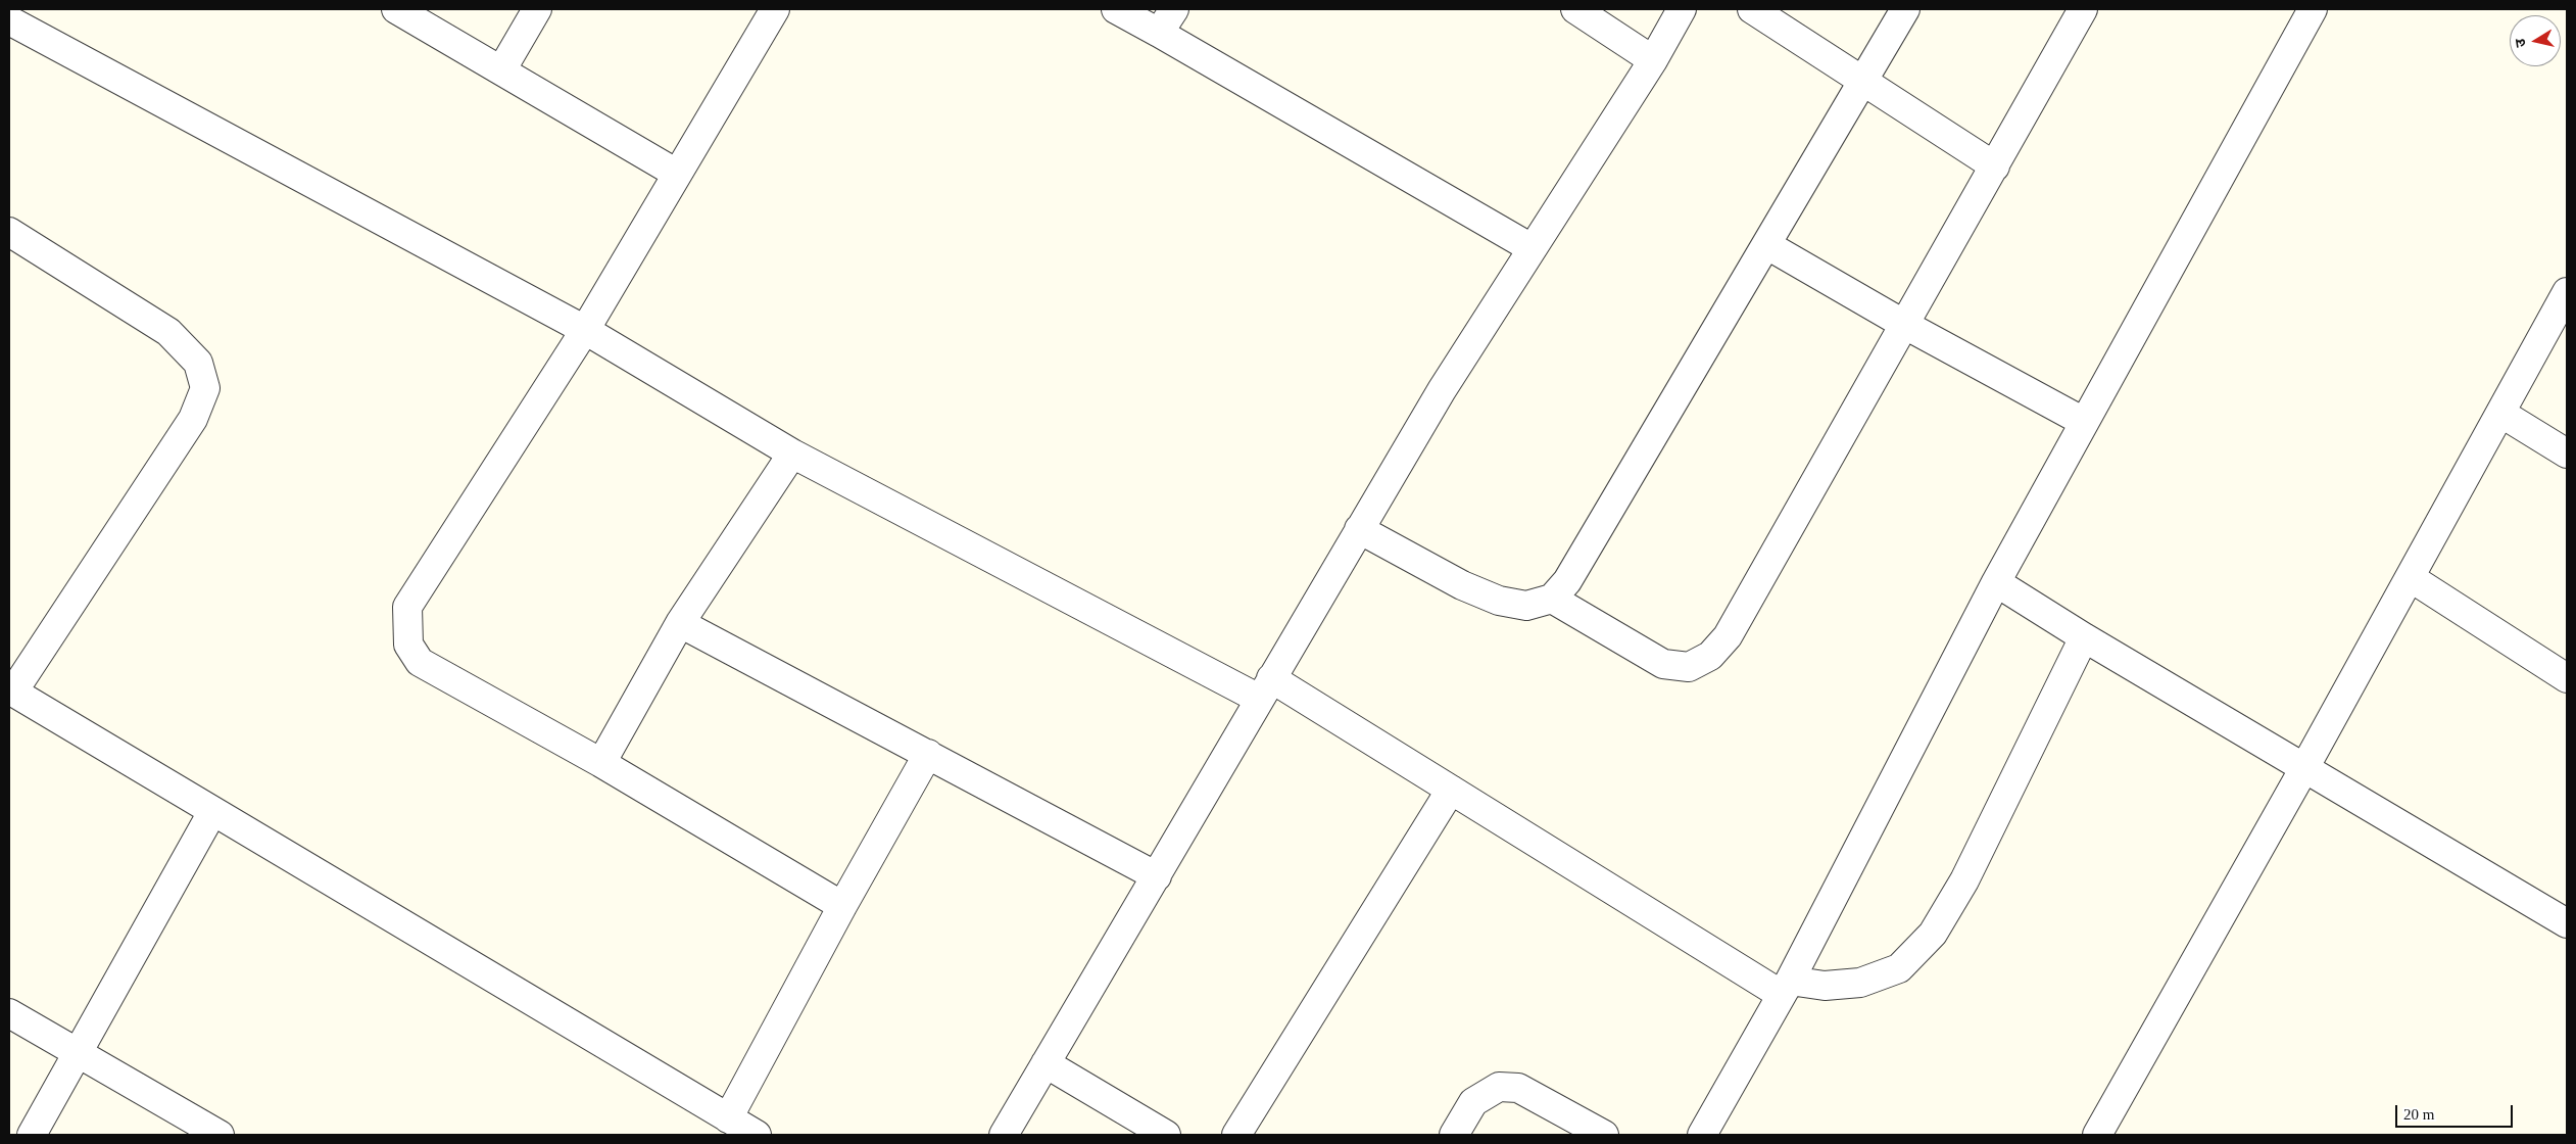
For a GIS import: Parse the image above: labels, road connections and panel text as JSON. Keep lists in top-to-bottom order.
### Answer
{
  "scale_bar": "20 m",
  "north": "left"
}
